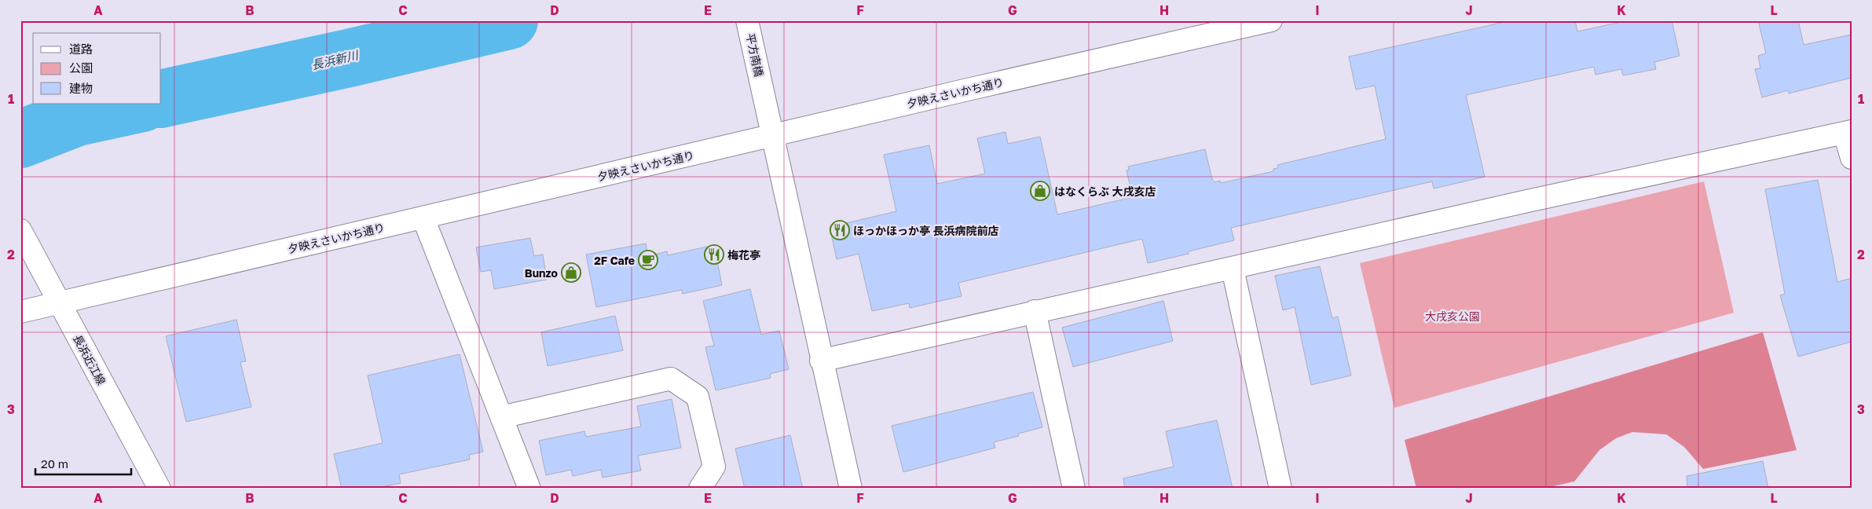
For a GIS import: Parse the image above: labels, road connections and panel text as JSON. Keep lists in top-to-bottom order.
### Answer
{
  "streets": {
    "street": ["平方南橋", "夕映えさいかち通り", "長浜近江線"]
  },
  "crossings": [
    ["平方南橋", "夕映えさいかち通り"],
    ["夕映えさいかち通り", "長浜近江線"]
  ],
  "water": ["長浜新川"],
  "parks": ["大戌亥公園"],
  "places": {
    "shop": ["はなくらぶ 大戌亥店", "Bunzo"],
    "restaurant": ["ほっかほっか亭 長浜病院前店", "梅花亭"],
    "cafe": ["2F Cafe"]
  },
  "legend": ["道路", "公園", "建物"],
  "scale_bar": "20 m",
  "grid": {
    "columns": [
      "A",
      "B",
      "C",
      "D",
      "E",
      "F",
      "G",
      "H",
      "I",
      "J",
      "K",
      "L"
    ],
    "rows": ["1", "2", "3"]
  }
}
